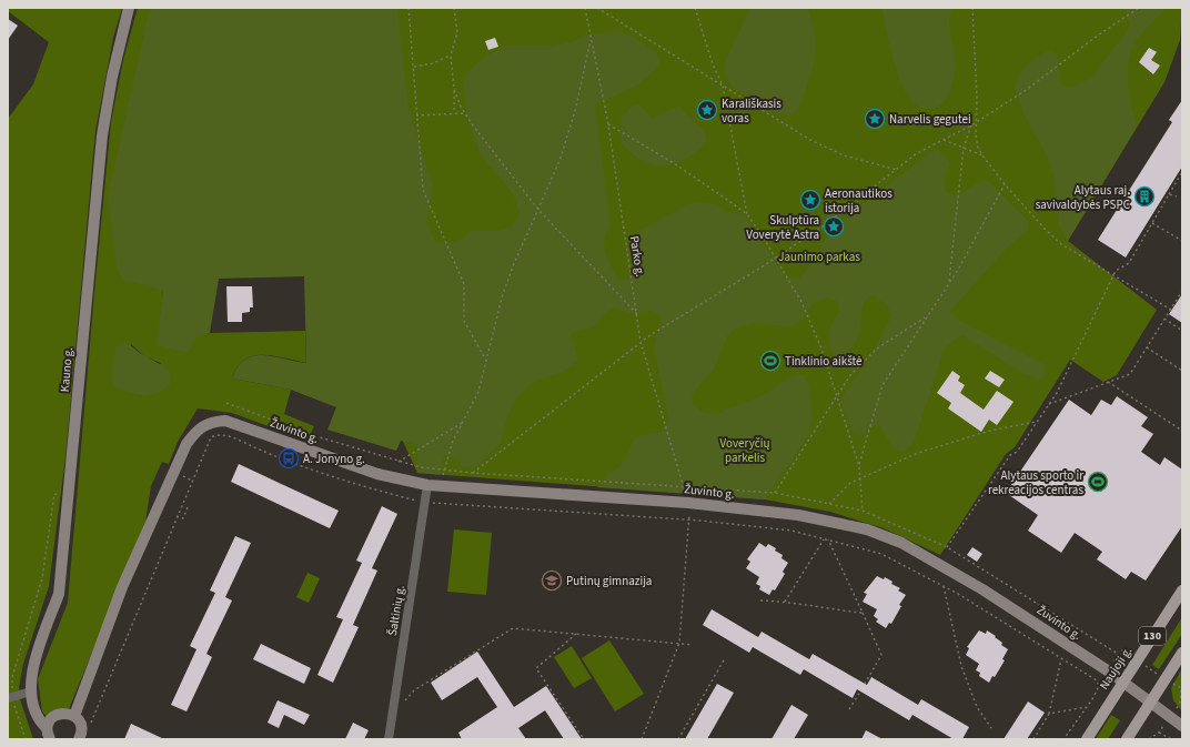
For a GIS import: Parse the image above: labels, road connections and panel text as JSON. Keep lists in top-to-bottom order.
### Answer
{
  "streets": {
    "main road": ["130", "Naujoji g."],
    "street": ["Kauno g.", "Žuvinto g.", "Šaltinių g."],
    "path": ["Parko g."]
  },
  "crossings": [
    ["Parko g.", "Žuvinto g."],
    ["Žuvinto g.", "Šaltinių g."],
    ["Žuvinto g.", "Naujoji g."]
  ],
  "parks": ["Jaunimo parkas", "Voveryčių parkelis"],
  "places": {
    "place": [
      "Karališkasis voras",
      "Narvelis gegutei",
      "Aeronautikos istorija",
      "Skulptūra Voverytė Astra"
    ],
    "building": ["Alytaus raj. savivaldybės PSPC"],
    "sports": ["Tinklinio aikštė", "Alytaus sporto ir rekreacijos centras"],
    "bus stop": ["A. Jonyno g."],
    "school or university": ["Putinų gimnazija"]
  }
}
